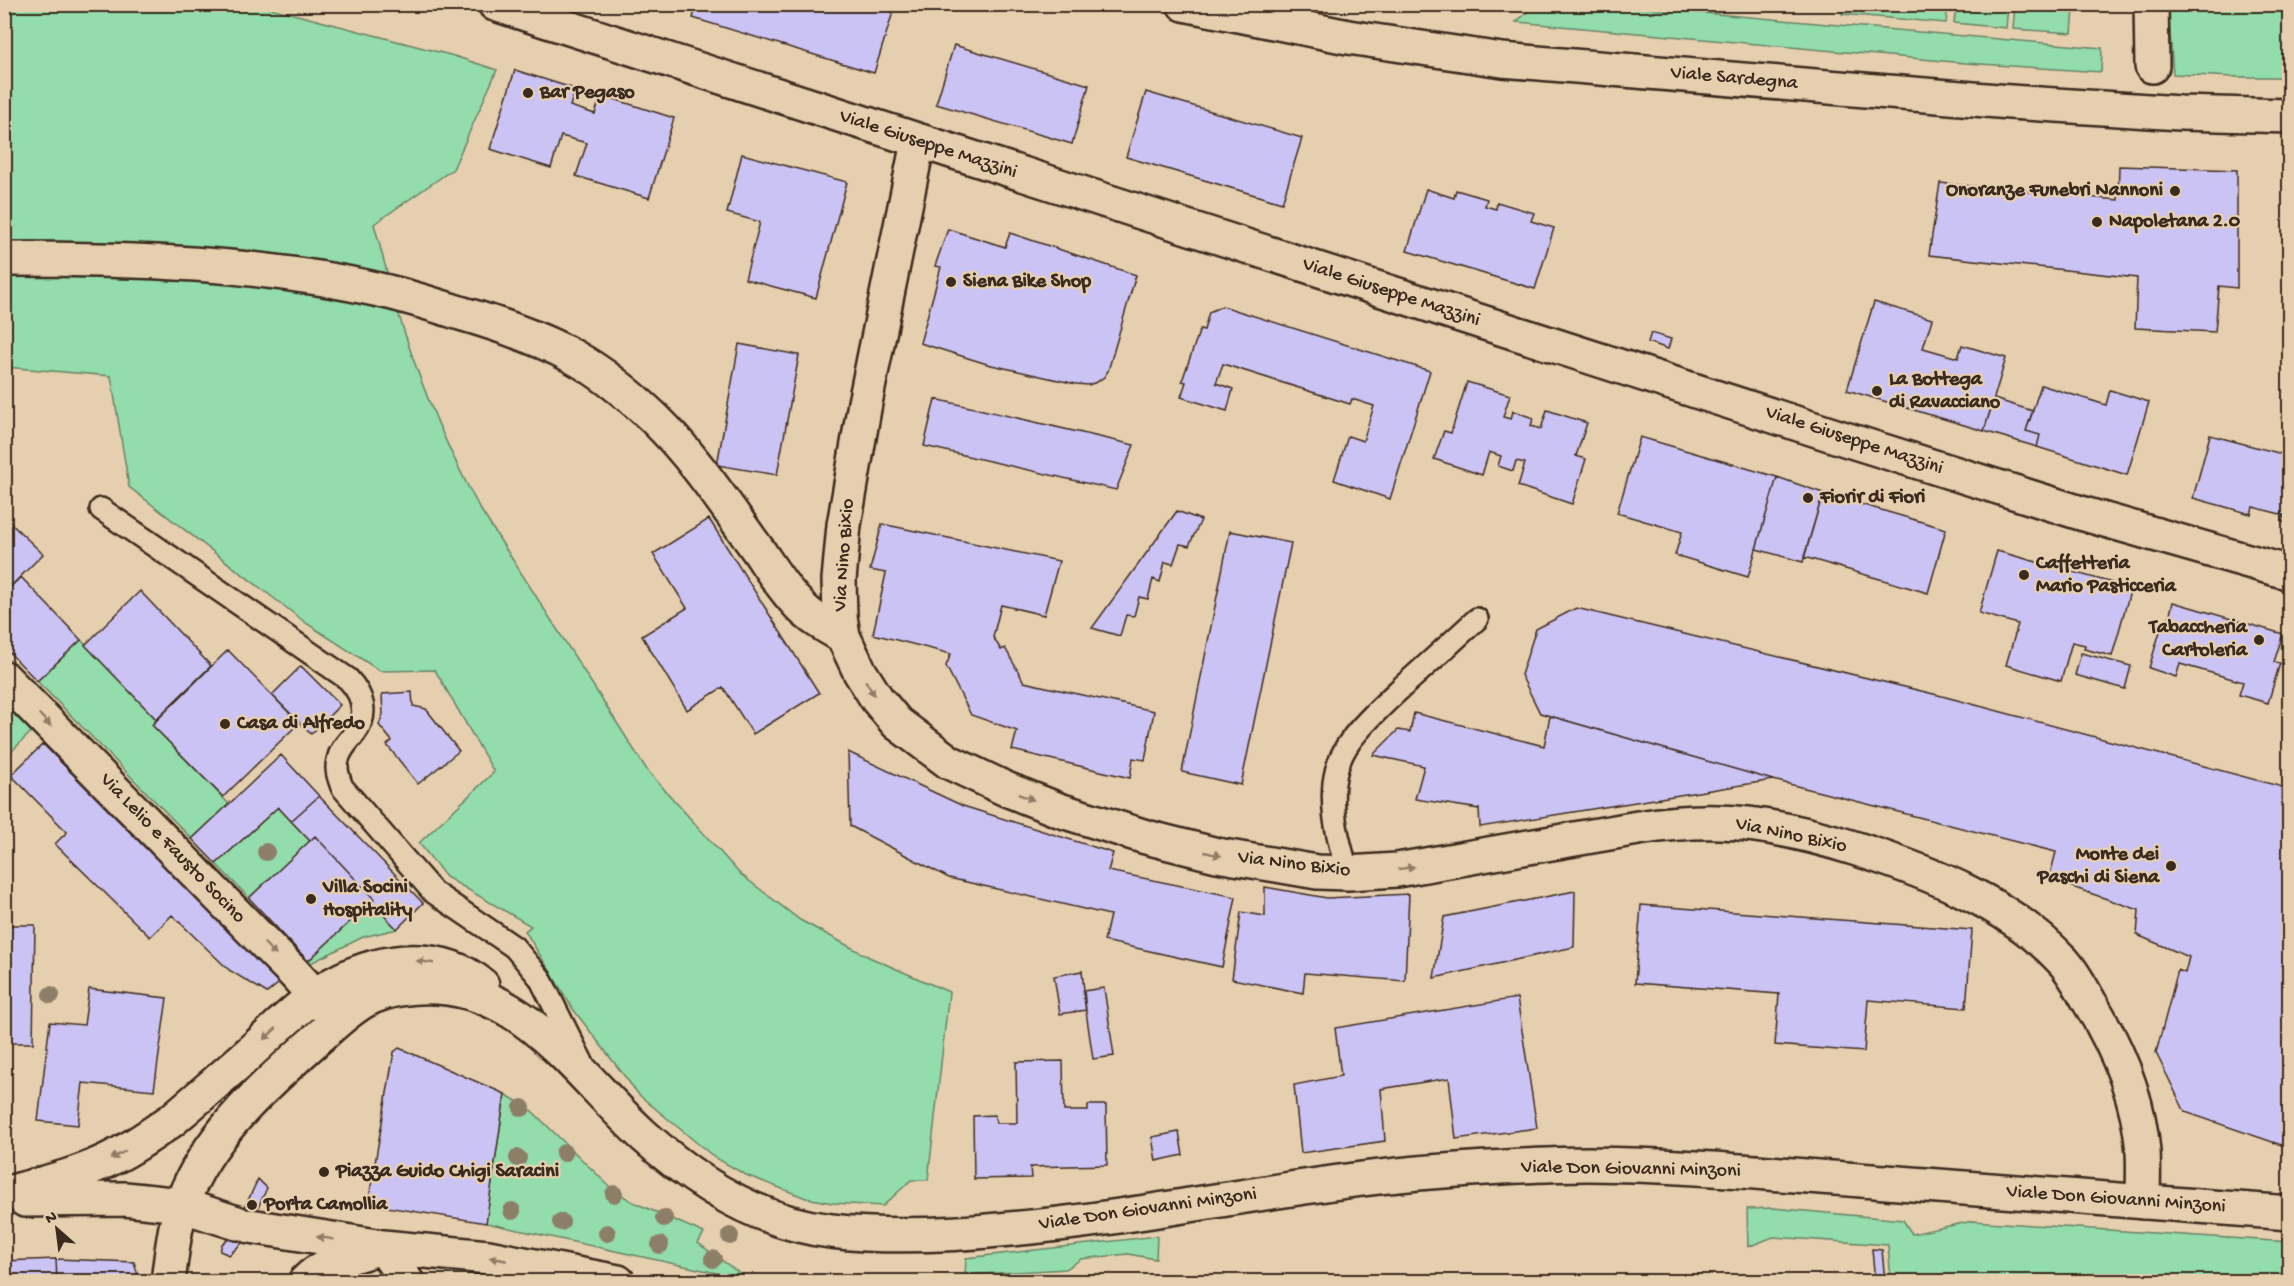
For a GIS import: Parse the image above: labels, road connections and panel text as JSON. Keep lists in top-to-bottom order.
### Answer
{
  "streets": {
    "main road": [
      "Viale Sardegna",
      "Viale Giuseppe Mazzini",
      "Via Nino Bixio",
      "Via Lelio e Fausto Socino",
      "Viale Don Giovanni Minzoni"
    ]
  },
  "crossings": [
    ["Viale Giuseppe Mazzini", "Via Nino Bixio"],
    ["Via Nino Bixio", "Viale Don Giovanni Minzoni"],
    ["Via Lelio e Fausto Socino", "Viale Don Giovanni Minzoni"]
  ],
  "one_way": ["Via Nino Bixio", "Via Lelio e Fausto Socino"],
  "places": [
    "Bar Pegaso",
    "Onoranze Funebri Nannoni",
    "Napoletana 2.0",
    "Siena Bike Shop",
    "La Bottega di Ravacciano",
    "Fiorir di Fiori",
    "Caffetteria Mario Pasticceria",
    "Tabaccheria Cartoleria",
    "Casa di Alfredo",
    "Monte dei Paschi di Siena",
    "Villa Socini Hospitality",
    "Piazza Guido Chigi Saracini",
    "Porta Camollia"
  ],
  "north": "top left"
}
